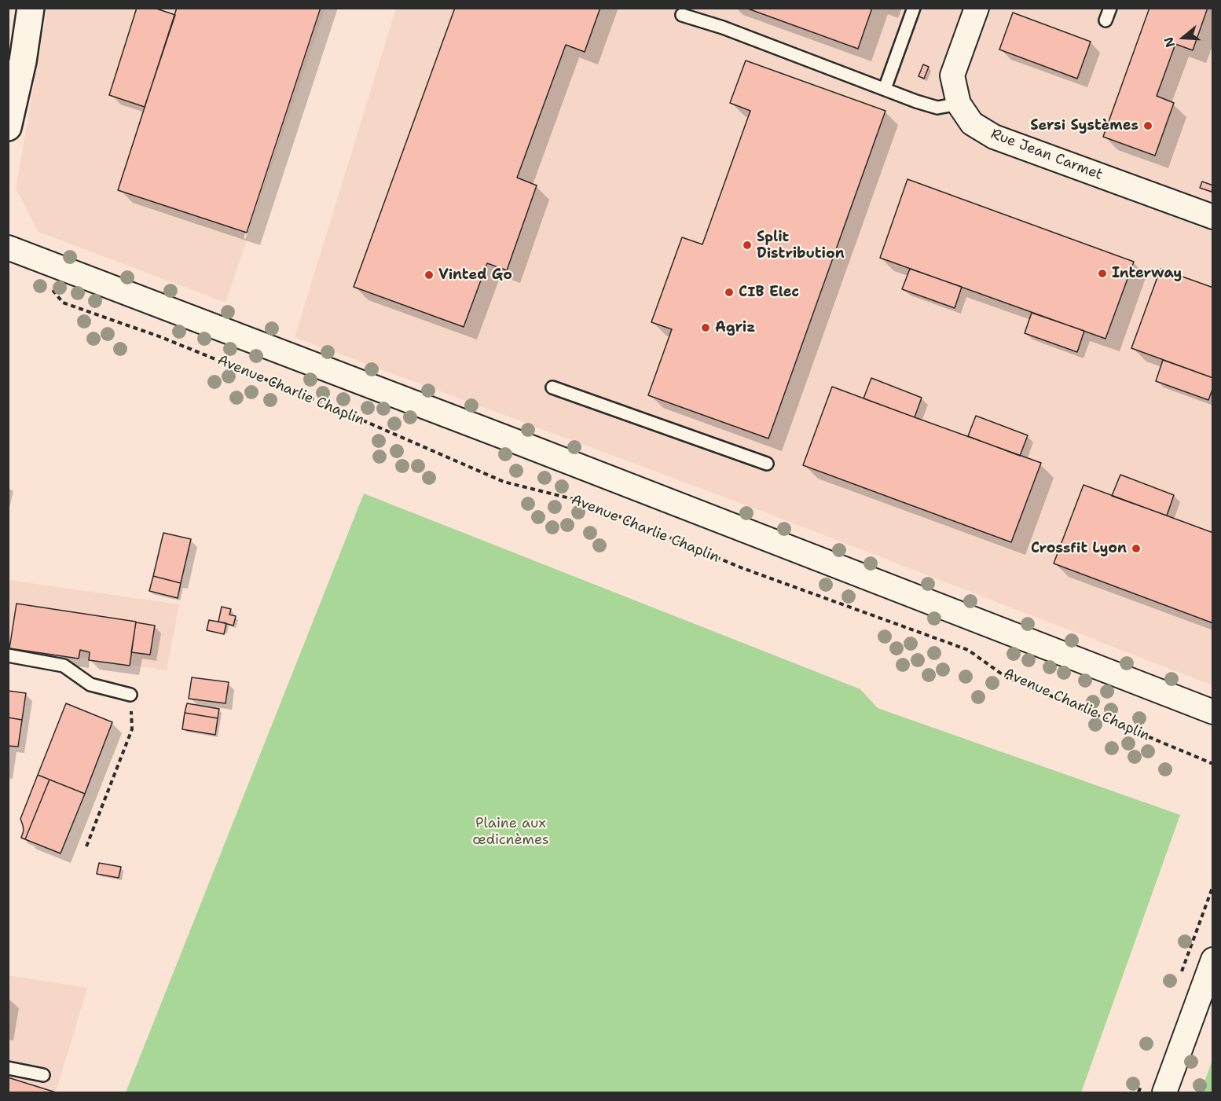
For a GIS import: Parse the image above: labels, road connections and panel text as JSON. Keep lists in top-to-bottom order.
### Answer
{
  "streets": {
    "street": ["Rue Jean Carmet"],
    "path": ["Avenue Charlie Chaplin"]
  },
  "parks": ["Plaine aux œdicnèmes"],
  "places": [
    "Sersi Systèmes",
    "Split Distribution",
    "Interway",
    "Vinted Go",
    "CIB Elec",
    "Agriz",
    "Crossfit Lyon"
  ],
  "north": "left"
}
